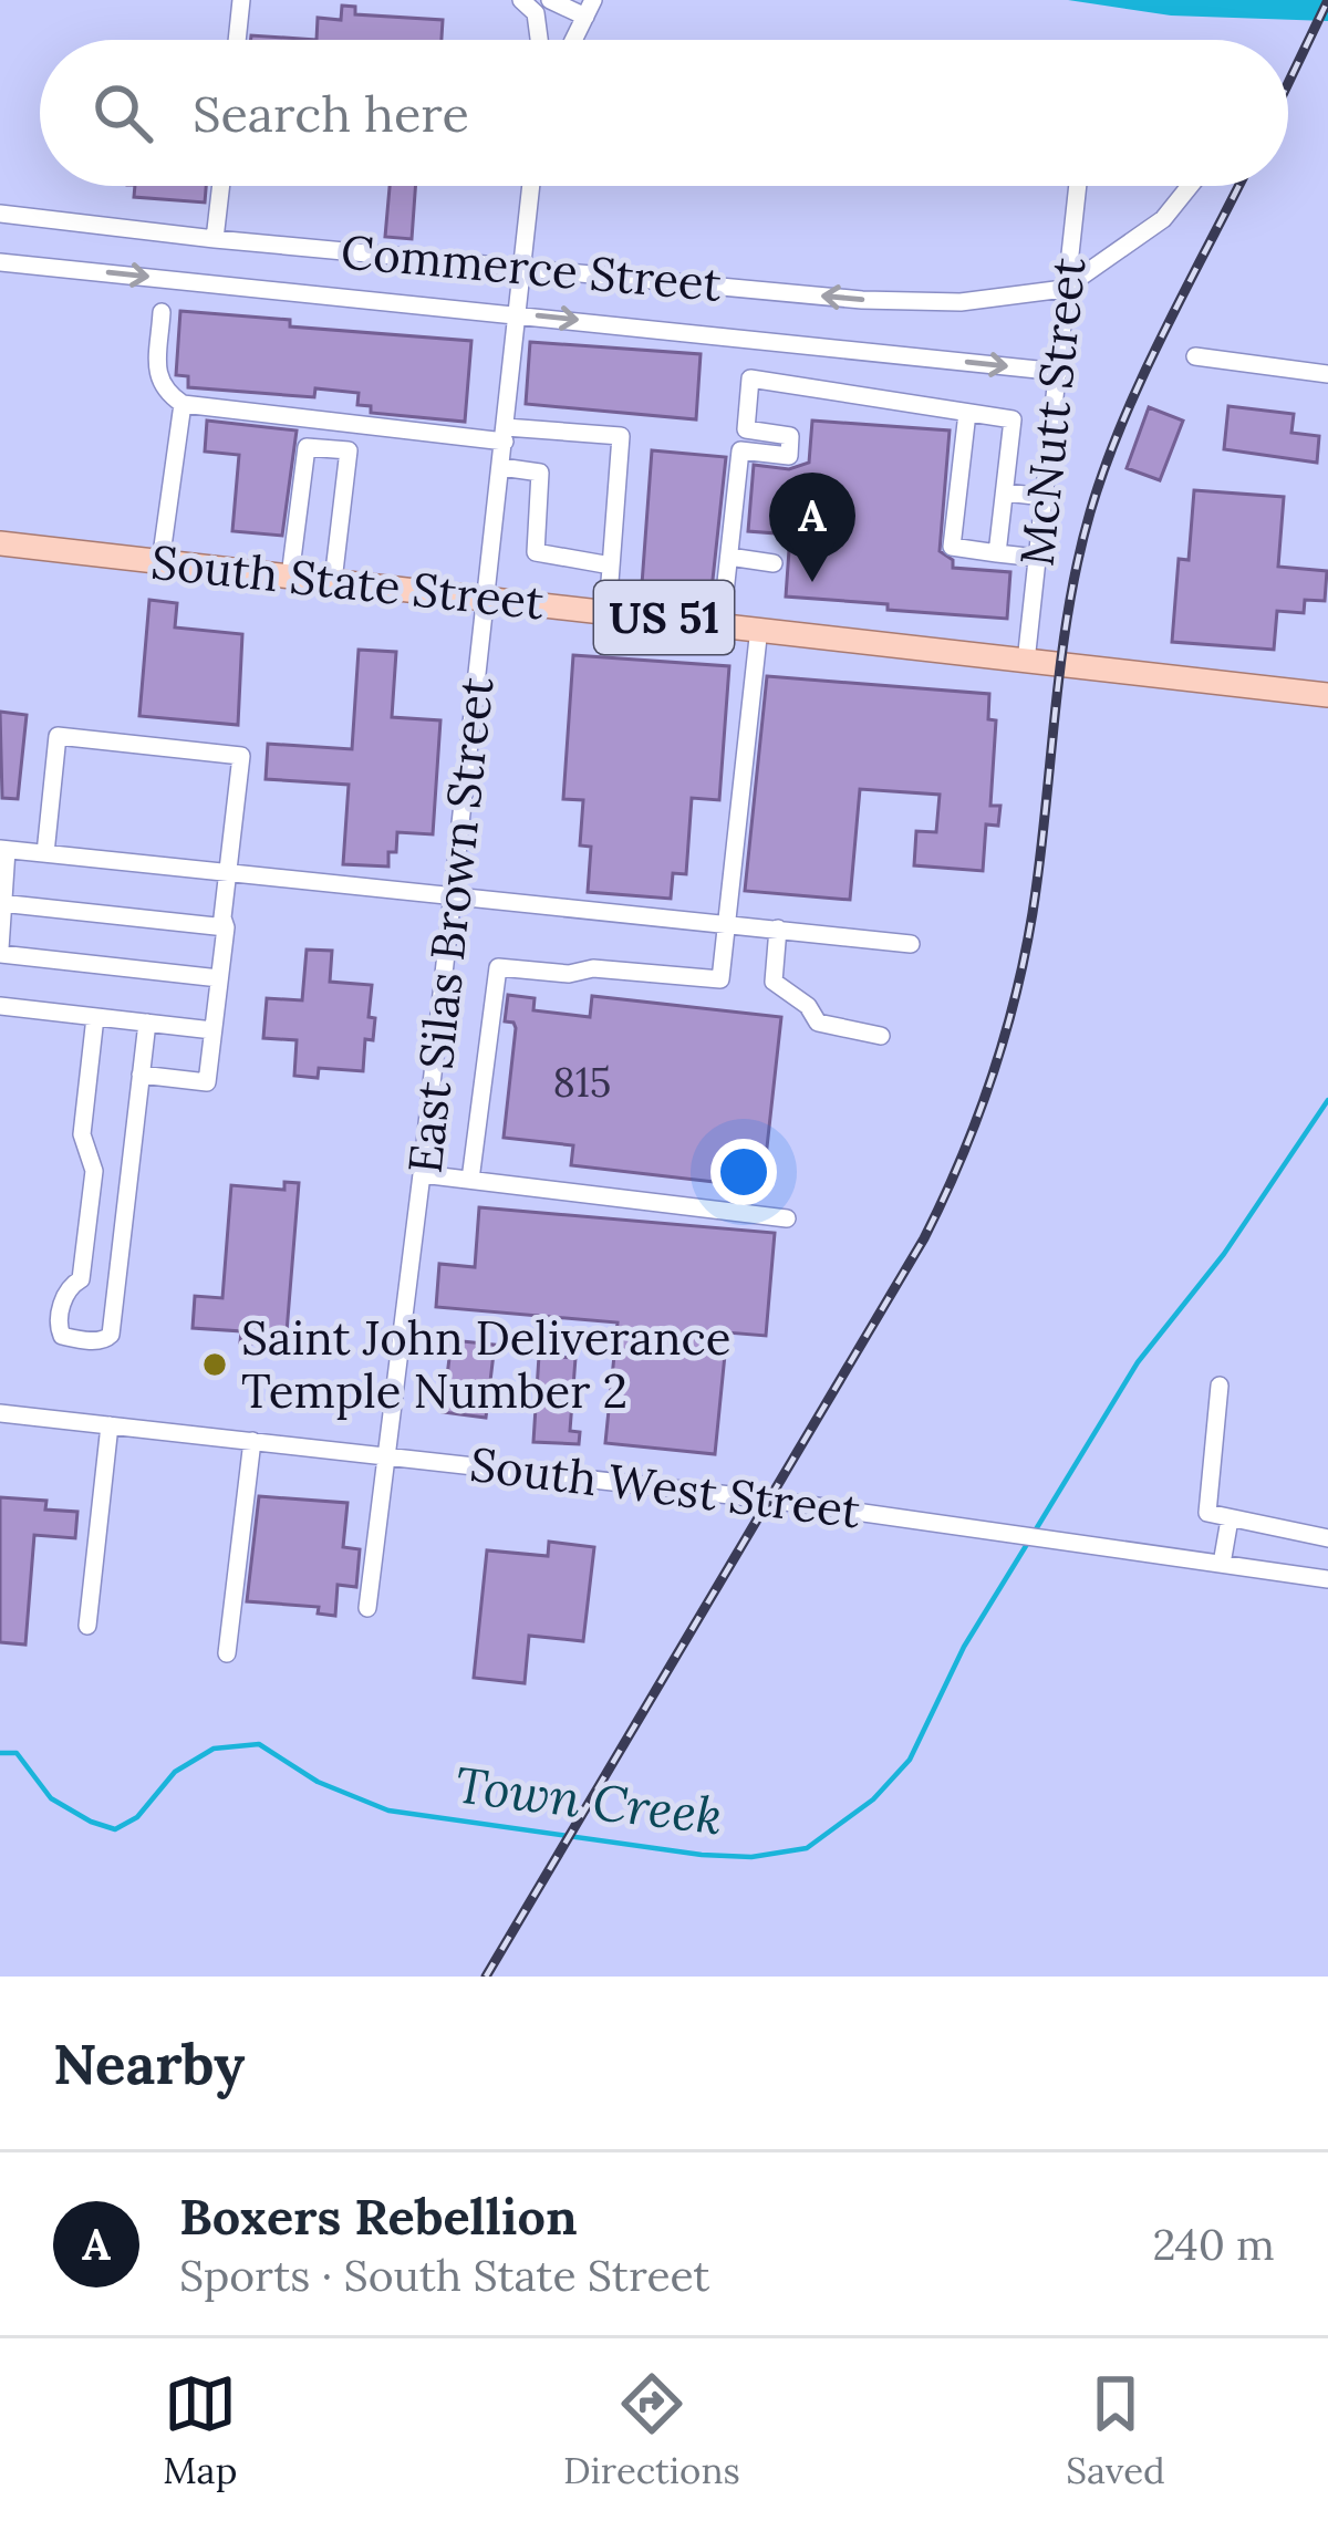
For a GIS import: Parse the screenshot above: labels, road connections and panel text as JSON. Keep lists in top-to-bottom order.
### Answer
{
  "streets": {
    "main road": ["South State Street", "US 51"],
    "street": [
      "Commerce Street",
      "McNutt Street",
      "East Silas Brown Street",
      "South West Street"
    ]
  },
  "crossings": [
    ["Commerce Street", "McNutt Street"],
    ["Commerce Street", "East Silas Brown Street"],
    ["McNutt Street", "South State Street"],
    ["South State Street", "East Silas Brown Street"],
    ["East Silas Brown Street", "South West Street"]
  ],
  "water": ["Town Creek"],
  "places": ["Saint John Deliverance Temple Number 2"],
  "house_numbers": ["815"],
  "page": {
    "search": "Search here",
    "pins": "A",
    "heading": "Nearby",
    "list": [
      {
        "mark": "A",
        "name": "Boxers Rebellion",
        "note": "Sports · South State Street",
        "value": "240 m"
      }
    ],
    "nav": ["Map", "Directions", "Saved"]
  }
}
